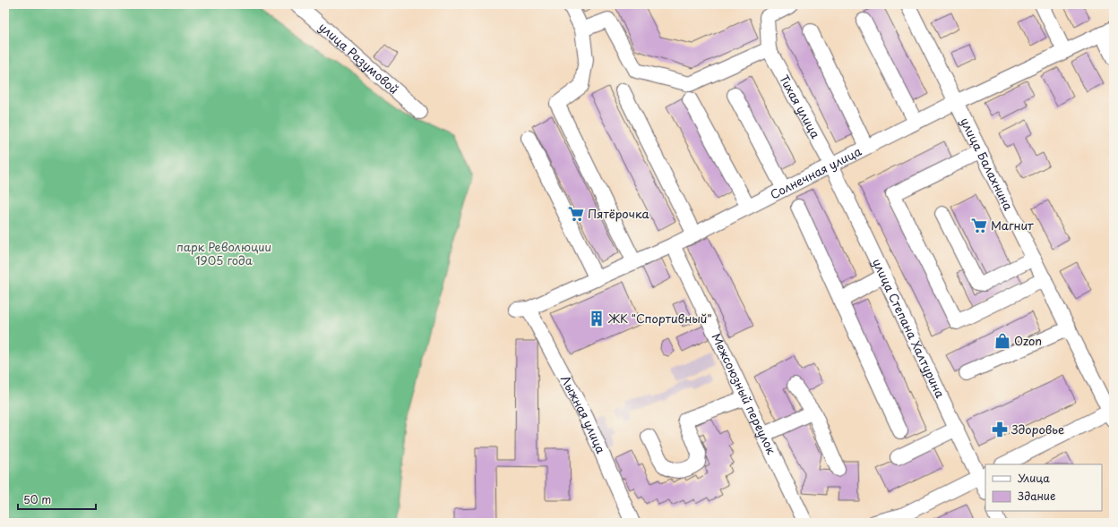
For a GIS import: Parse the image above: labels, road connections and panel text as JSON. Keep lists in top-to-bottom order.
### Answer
{
  "streets": {
    "street": [
      "улица Разумовой",
      "Тихая улица",
      "улица Балахнина",
      "Солнечная улица",
      "улица Степана Халтурина",
      "Межсоюзный переулок",
      "Лыжная улица"
    ]
  },
  "crossings": [
    ["Тихая улица", "Солнечная улица"],
    ["Тихая улица", "улица Степана Халтурина"],
    ["улица Балахнина", "Солнечная улица"],
    ["Солнечная улица", "улица Степана Халтурина"],
    ["Солнечная улица", "Межсоюзный переулок"],
    ["Солнечная улица", "Лыжная улица"]
  ],
  "parks": ["парк Революции 1905 года"],
  "places": {
    "supermarket": ["Пятёрочка", "Магнит"],
    "building": ["ЖК \"Спортивный\""],
    "shop": ["Ozon"],
    "pharmacy": ["Здоровье"]
  },
  "legend": ["Улица", "Здание"],
  "scale_bar": "50 m"
}
